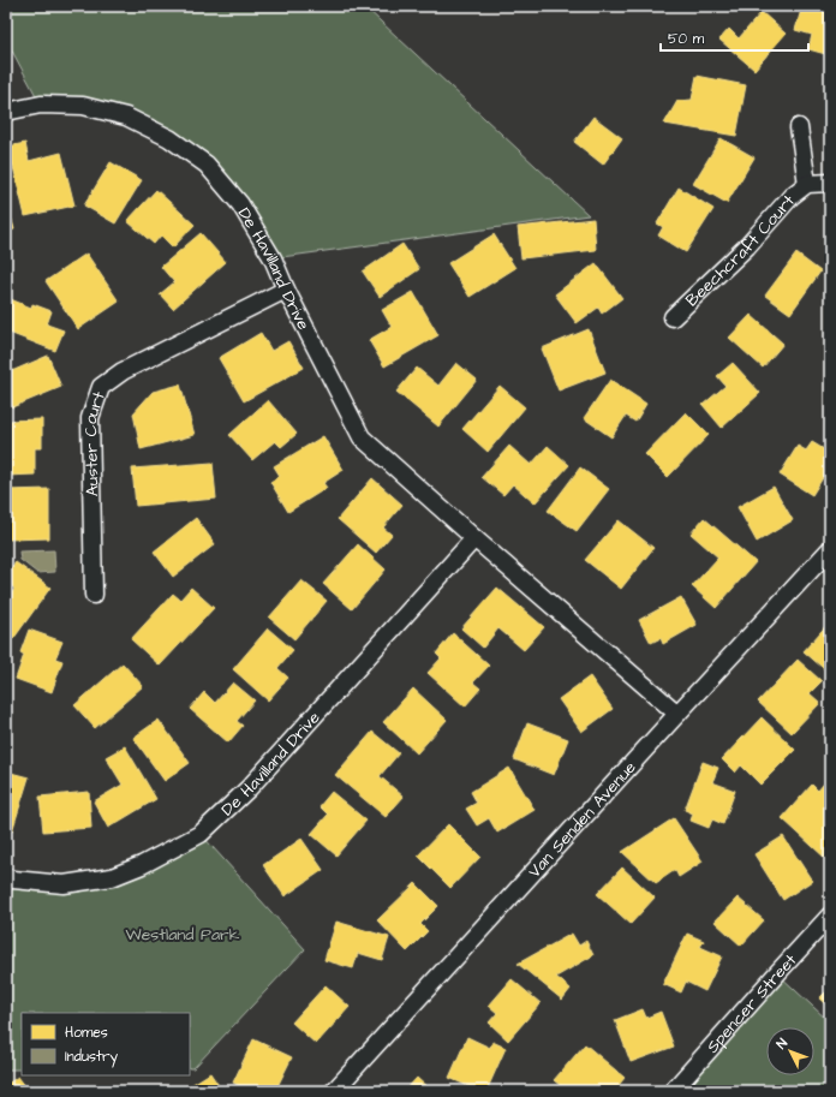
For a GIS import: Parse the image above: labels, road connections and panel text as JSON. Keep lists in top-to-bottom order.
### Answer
{
  "streets": {
    "street": [
      "Beechcraft Court",
      "De Havilland Drive",
      "Auster Court",
      "Van Senden Avenue",
      "Spencer Street"
    ]
  },
  "crossings": [
    ["De Havilland Drive", "Auster Court"],
    ["De Havilland Drive", "Van Senden Avenue"]
  ],
  "parks": ["Westland Park"],
  "legend": ["Homes", "Industry"],
  "scale_bar": "50 m",
  "north": "top left"
}
